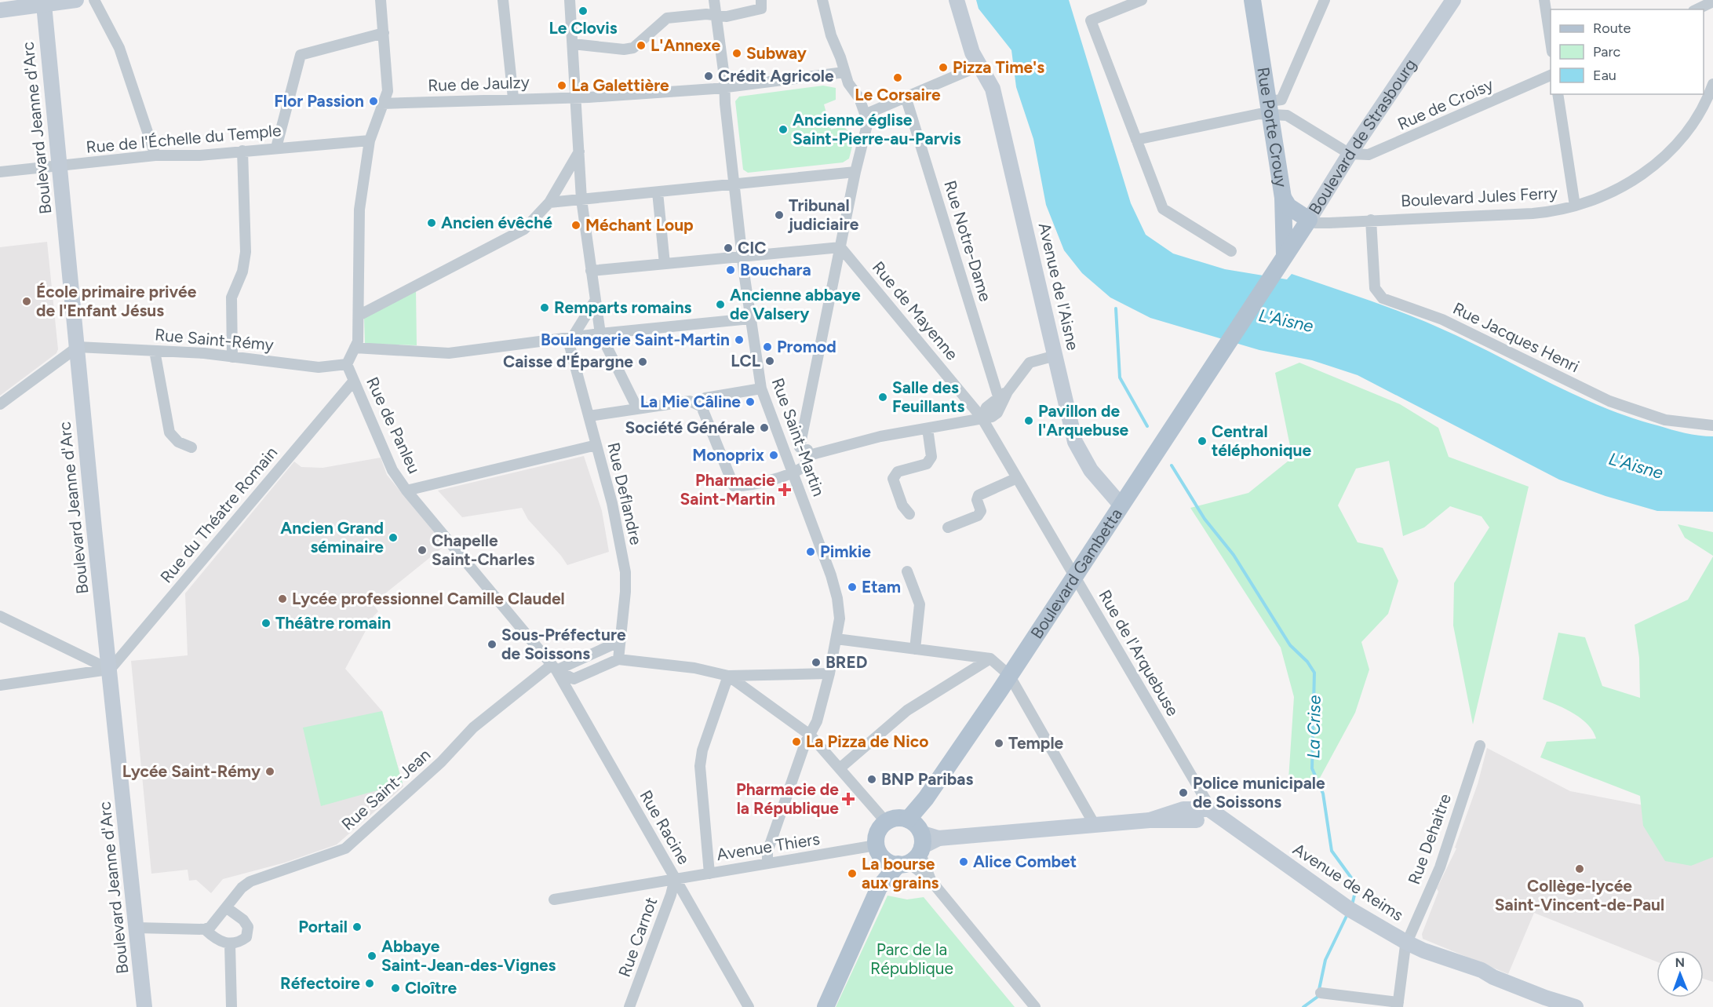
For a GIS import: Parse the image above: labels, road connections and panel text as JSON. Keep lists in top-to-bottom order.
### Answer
{
  "streets": {
    "main road": [
      "Rue Porte Crouy",
      "Boulevard Jeanne d'Arc",
      "Boulevard de Strasbourg",
      "Avenue de l'Aisne",
      "Boulevard Gambetta",
      "Avenue de Reims"
    ],
    "street": [
      "Rue de Jaulzy",
      "Rue de Croisy",
      "Rue de l'Échelle du Temple",
      "Boulevard Jules Ferry",
      "Rue Notre-Dame",
      "Rue de Mayenne",
      "Rue Jacques Henri",
      "Rue Saint-Rémy",
      "Rue de Panleu",
      "Rue Saint-Martin",
      "Rue Deflandre",
      "Rue du Théatre Romain",
      "Rue de l'Arquebuse",
      "Rue Saint-Jean",
      "Rue Racine",
      "Rue Dehaitre",
      "Avenue Thiers",
      "Rue Carnot"
    ]
  },
  "crossings": [
    ["Rue de Jaulzy", "Rue de Panleu"],
    ["Rue de Jaulzy", "Rue Saint-Martin"],
    ["Rue de Croisy", "Boulevard de Strasbourg"],
    ["Rue Porte Crouy", "Boulevard de Strasbourg"],
    ["Boulevard Jeanne d'Arc", "Rue de l'Échelle du Temple"],
    ["Boulevard Jeanne d'Arc", "Rue Saint-Rémy"],
    ["Boulevard Jeanne d'Arc", "Rue du Théatre Romain"],
    ["Boulevard de Strasbourg", "Boulevard Jules Ferry"],
    ["Boulevard de Strasbourg", "Boulevard Gambetta"],
    ["Rue de l'Échelle du Temple", "Rue de Panleu"],
    ["Boulevard Jules Ferry", "Rue Jacques Henri"],
    ["Avenue de l'Aisne", "Boulevard Gambetta"],
    ["Rue de Mayenne", "Rue de l'Arquebuse"],
    ["Rue Saint-Rémy", "Rue de Panleu"],
    ["Rue de Panleu", "Rue du Théatre Romain"],
    ["Rue de Panleu", "Rue Saint-Jean"],
    ["Rue de Panleu", "Rue Racine"],
    ["Rue Saint-Martin", "Avenue Thiers"],
    ["Rue Deflandre", "Rue Saint-Jean"],
    ["Boulevard Gambetta", "Rue de l'Arquebuse"],
    ["Rue de l'Arquebuse", "Avenue de Reims"],
    ["Rue Saint-Jean", "Rue Racine"],
    ["Rue Racine", "Avenue Thiers"],
    ["Rue Racine", "Rue Carnot"],
    ["Rue Dehaitre", "Avenue de Reims"],
    ["Avenue Thiers", "Rue Carnot"]
  ],
  "water": ["L'Aisne", "La Crise"],
  "parks": ["Parc de la République"],
  "places": {
    "other": [
      "Le Clovis",
      "L'Annexe",
      "Subway",
      "Pizza Time's",
      "Crédit Agricole",
      "Le Corsaire",
      "La Galettière",
      "Flor Passion",
      "Ancienne église Saint-Pierre-au-Parvis",
      "Tribunal judiciaire",
      "Ancien évêché",
      "Méchant Loup",
      "CIC",
      "Bouchara",
      "École primaire privée de l'Enfant Jésus",
      "Ancienne abbaye de Valsery",
      "Remparts romains",
      "Boulangerie Saint-Martin",
      "Promod",
      "LCL",
      "Caisse d'Épargne",
      "Salle des Feuillants",
      "La Mie Câline",
      "Pavillon de l'Arquebuse",
      "Société Générale",
      "Central téléphonique",
      "Monoprix",
      "Ancien Grand séminaire",
      "Chapelle Saint-Charles",
      "Pimkie",
      "Etam",
      "Lycée professionnel Camille Claudel",
      "Théâtre romain",
      "Sous-Préfecture de Soissons",
      "BRED",
      "La Pizza de Nico",
      "Temple",
      "Lycée Saint-Rémy",
      "BNP Paribas",
      "Police municipale de Soissons",
      "Alice Combet",
      "Collège-lycée Saint-Vincent-de-Paul",
      "La bourse aux grains",
      "Portail",
      "Abbaye Saint-Jean-des-Vignes",
      "Réfectoire",
      "Cloître"
    ],
    "health": ["Pharmacie Saint-Martin", "Pharmacie de la République"]
  },
  "legend": ["Route", "Parc", "Eau"],
  "north": "top"
}
